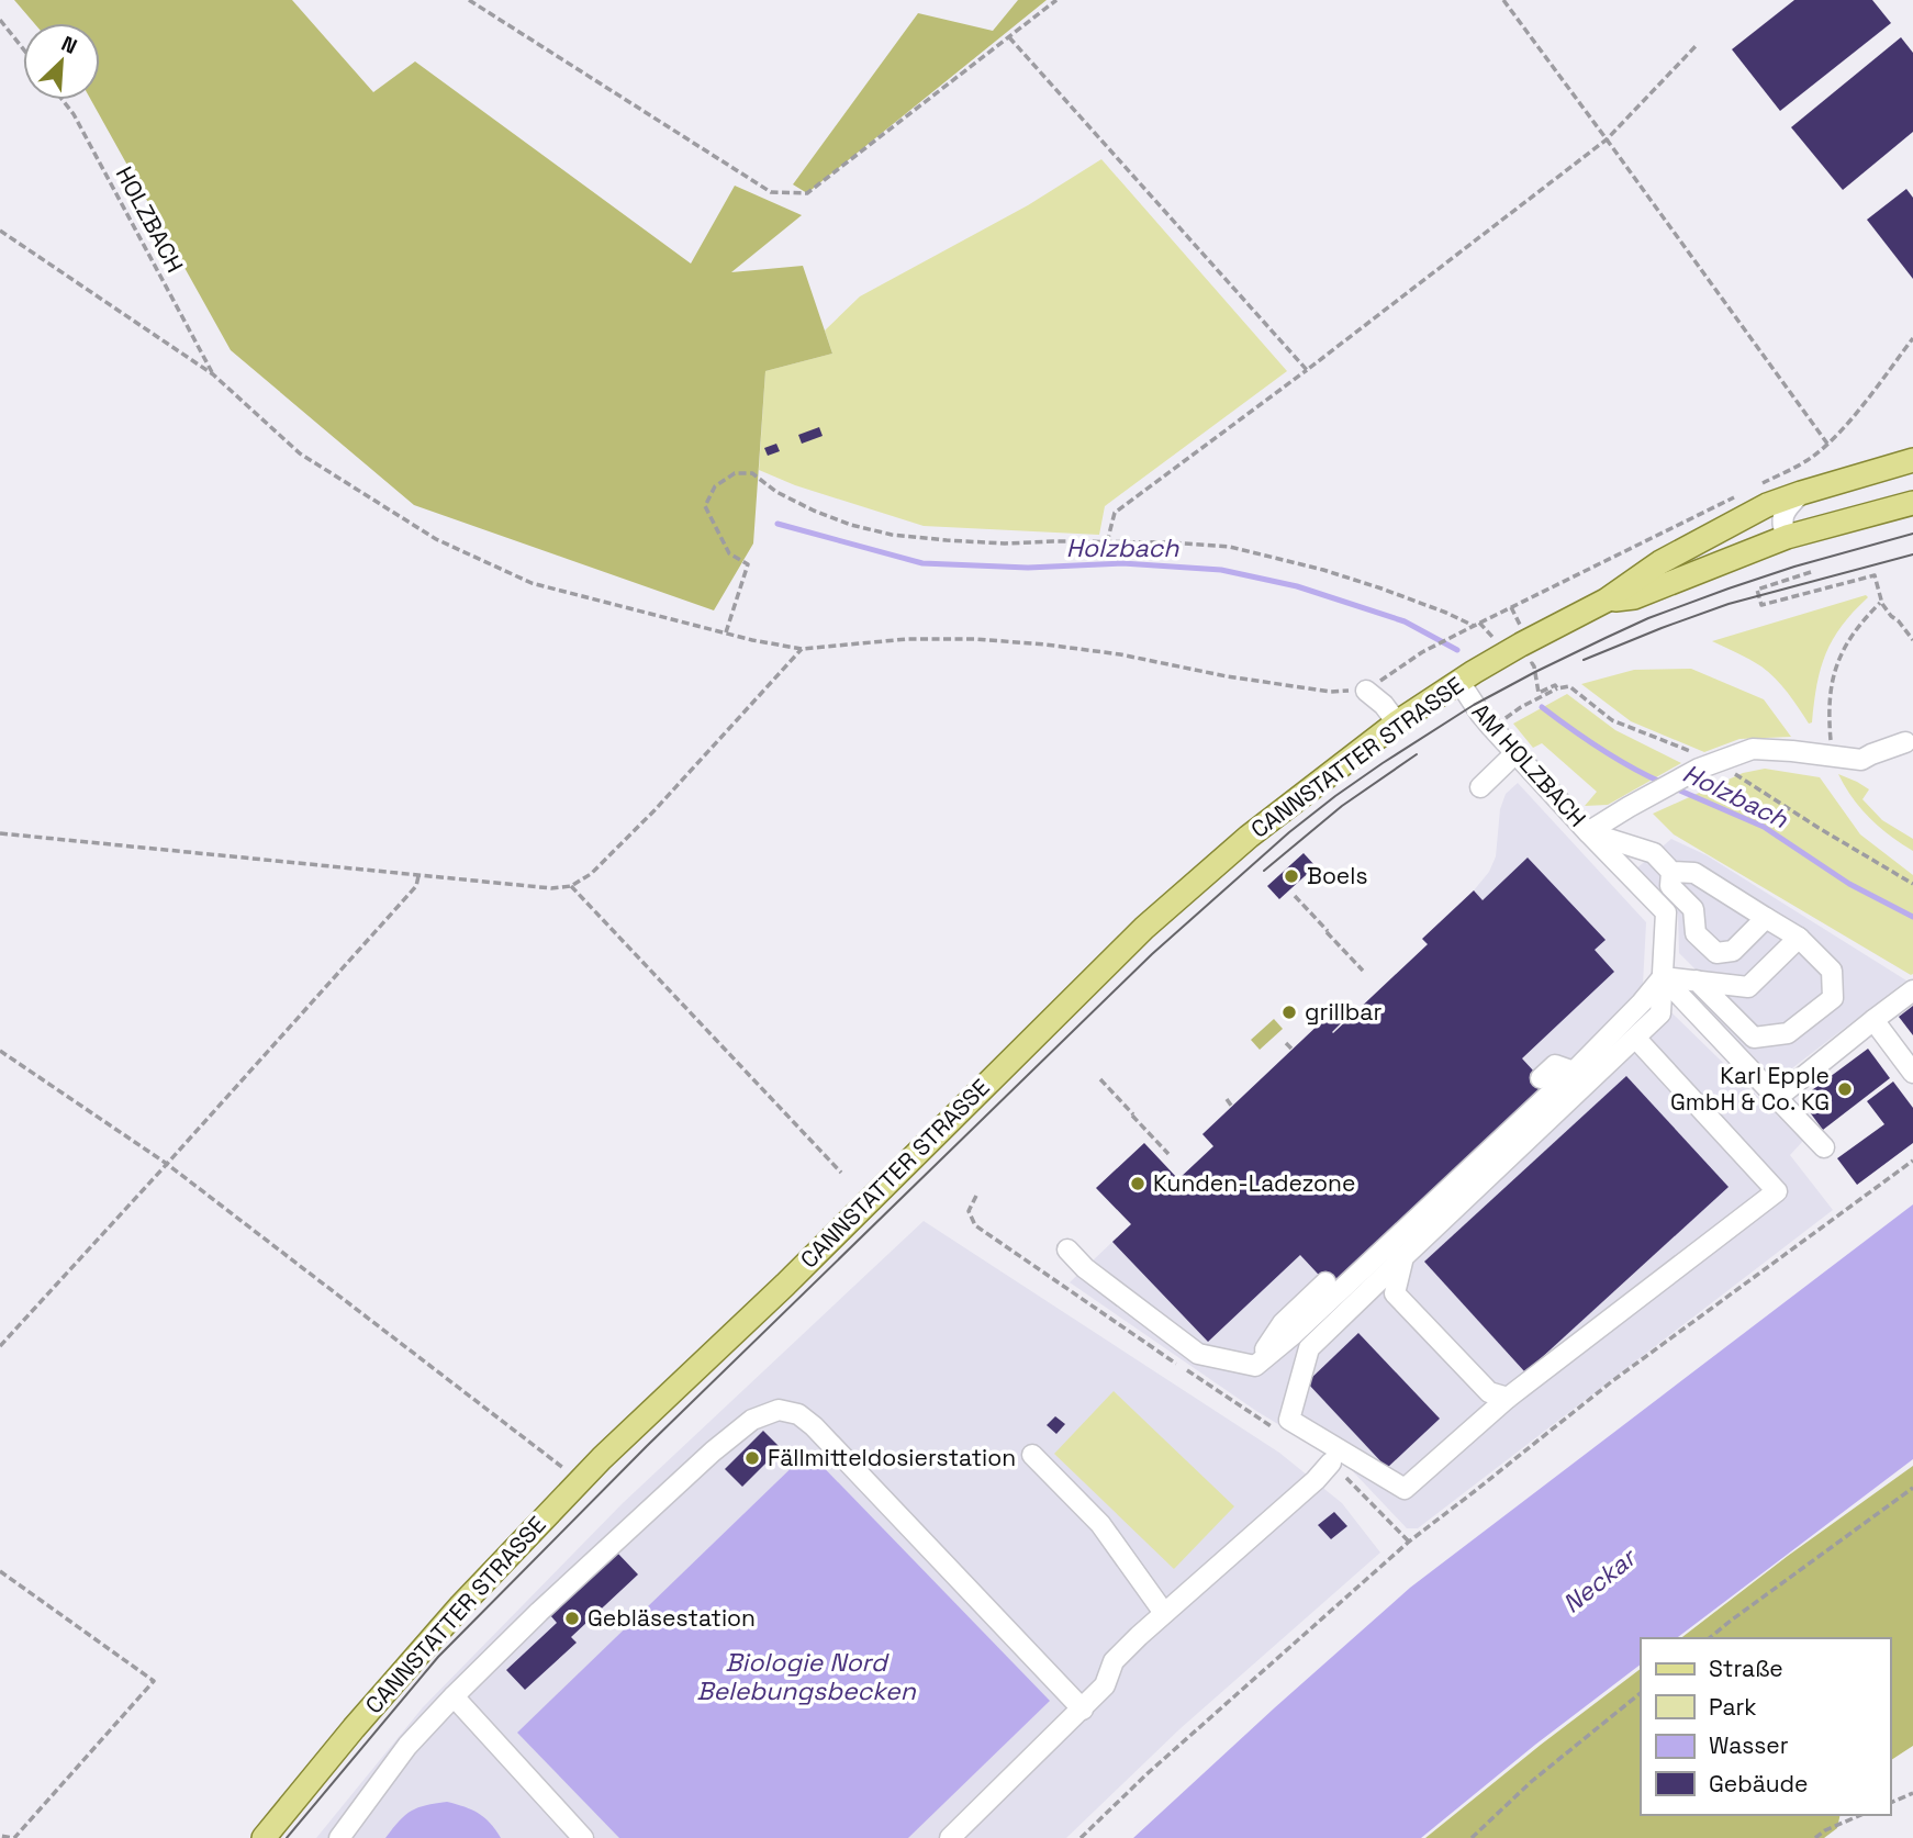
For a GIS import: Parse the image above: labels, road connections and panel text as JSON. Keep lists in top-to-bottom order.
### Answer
{
  "streets": {
    "main road": ["CANNSTATTER STRASSE"],
    "lane": ["AM HOLZBACH"],
    "path": ["HOLZBACH"]
  },
  "crossings": [
    ["CANNSTATTER STRASSE", "AM HOLZBACH"]
  ],
  "water": ["Holzbach", "Neckar", "Biologie Nord Belebungsbecken"],
  "places": [
    "Boels",
    "grillbar",
    "Karl Epple GmbH & Co. KG",
    "Kunden-Ladezone",
    "Fällmitteldosierstation",
    "Gebläsestation"
  ],
  "legend": [
    "Straße",
    "Park",
    "Wasser",
    "Gebäude"
  ],
  "north": "top right"
}
